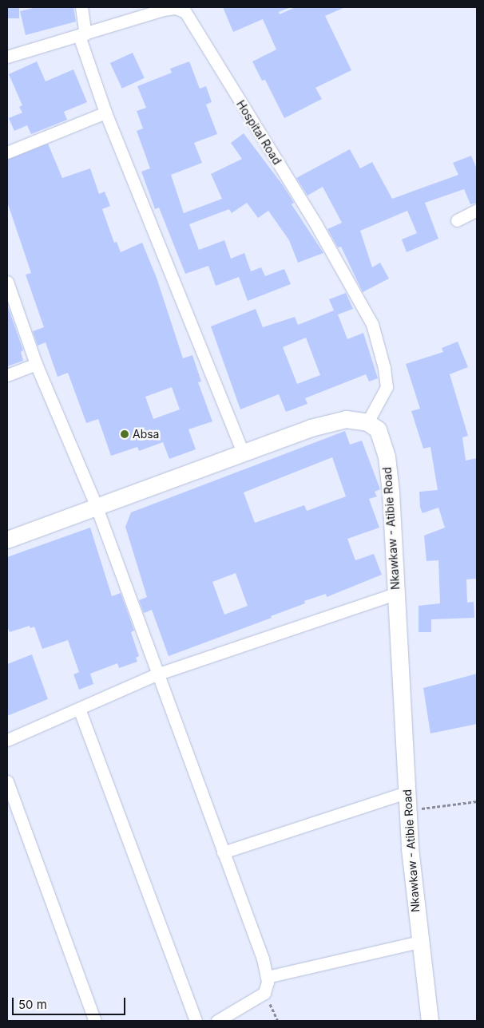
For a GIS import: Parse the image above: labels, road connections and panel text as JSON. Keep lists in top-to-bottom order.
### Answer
{
  "streets": {
    "main road": ["Nkawkaw - Atibie Road"],
    "street": ["Hospital Road"]
  },
  "crossings": [
    ["Hospital Road", "Nkawkaw - Atibie Road"]
  ],
  "places": ["Absa"],
  "scale_bar": "50 m"
}
